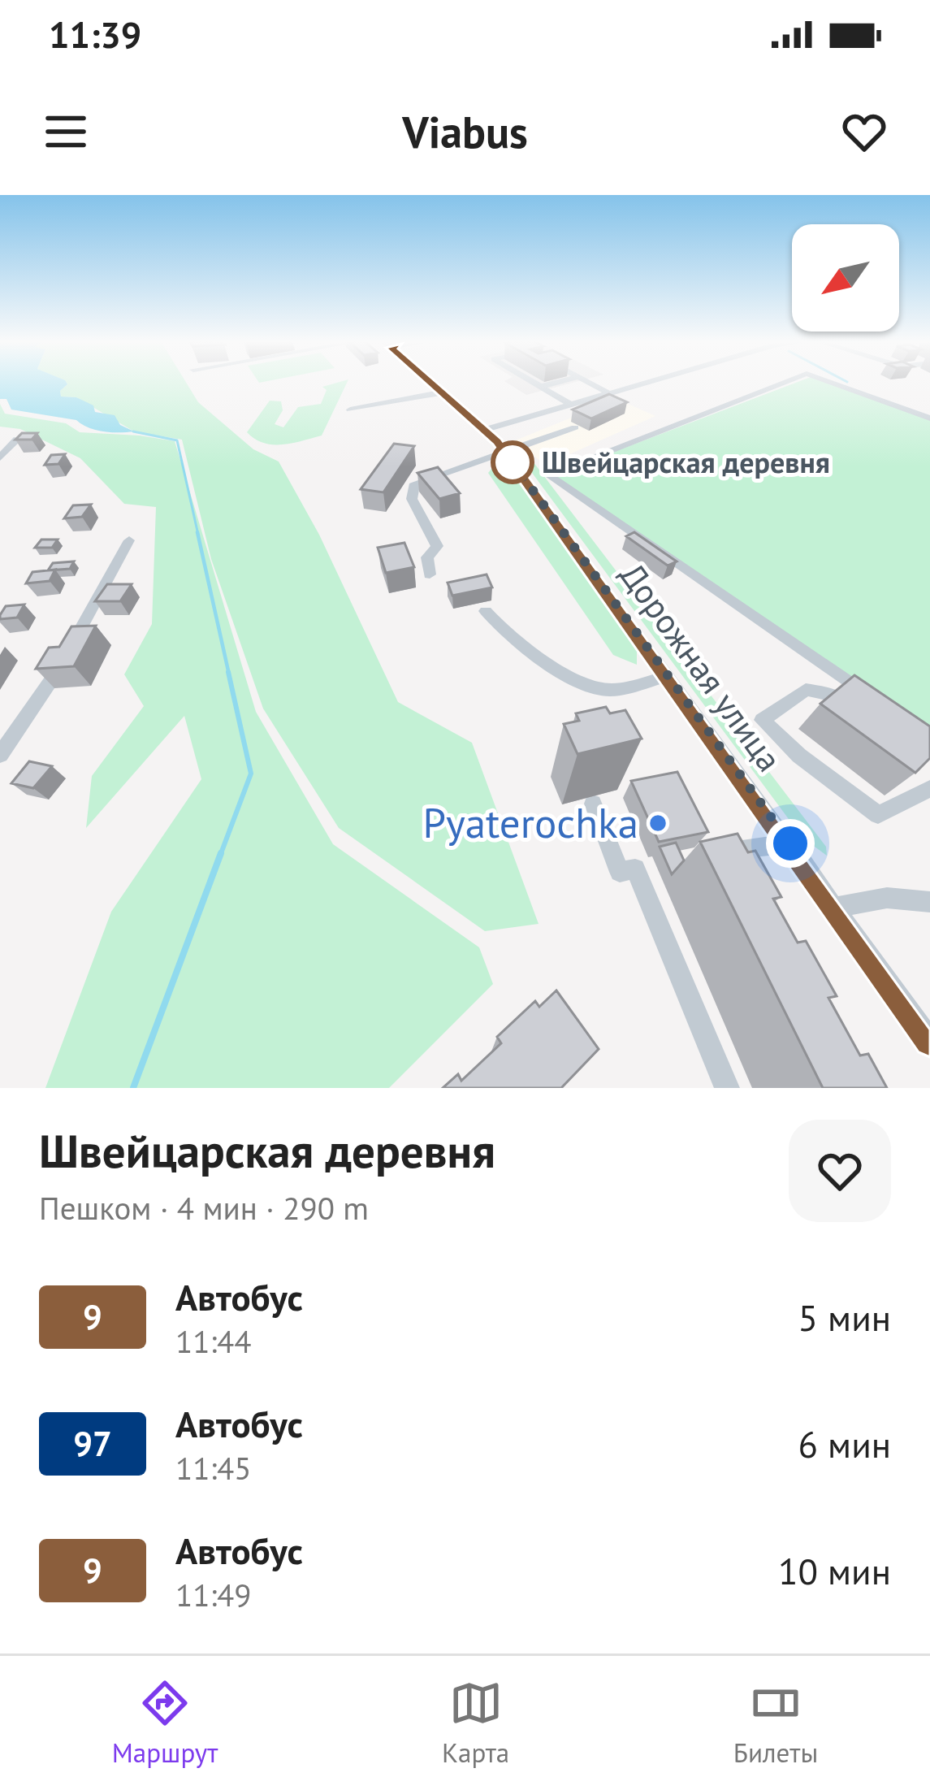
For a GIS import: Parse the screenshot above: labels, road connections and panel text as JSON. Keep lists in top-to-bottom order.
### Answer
{
  "streets": {
    "street": ["Дорожная улица"]
  },
  "places": ["Швейцарская деревня", "Pyaterochka"],
  "lines": ["bus line 9"],
  "north": "bottom left",
  "page": {
    "status": "11:39",
    "header": "Viabus",
    "heading": ["Швейцарская деревня", "Пешком · 4 мин · 290 m"],
    "list": [
      {
        "mark": "9",
        "name": "Автобус",
        "note": "11:44",
        "value": "5 мин"
      },
      {
        "mark": "97",
        "name": "Автобус",
        "note": "11:45",
        "value": "6 мин"
      },
      {
        "mark": "9",
        "name": "Автобус",
        "note": "11:49",
        "value": "10 мин"
      }
    ],
    "tabs": ["Маршрут", "Карта", "Билеты"]
  }
}
